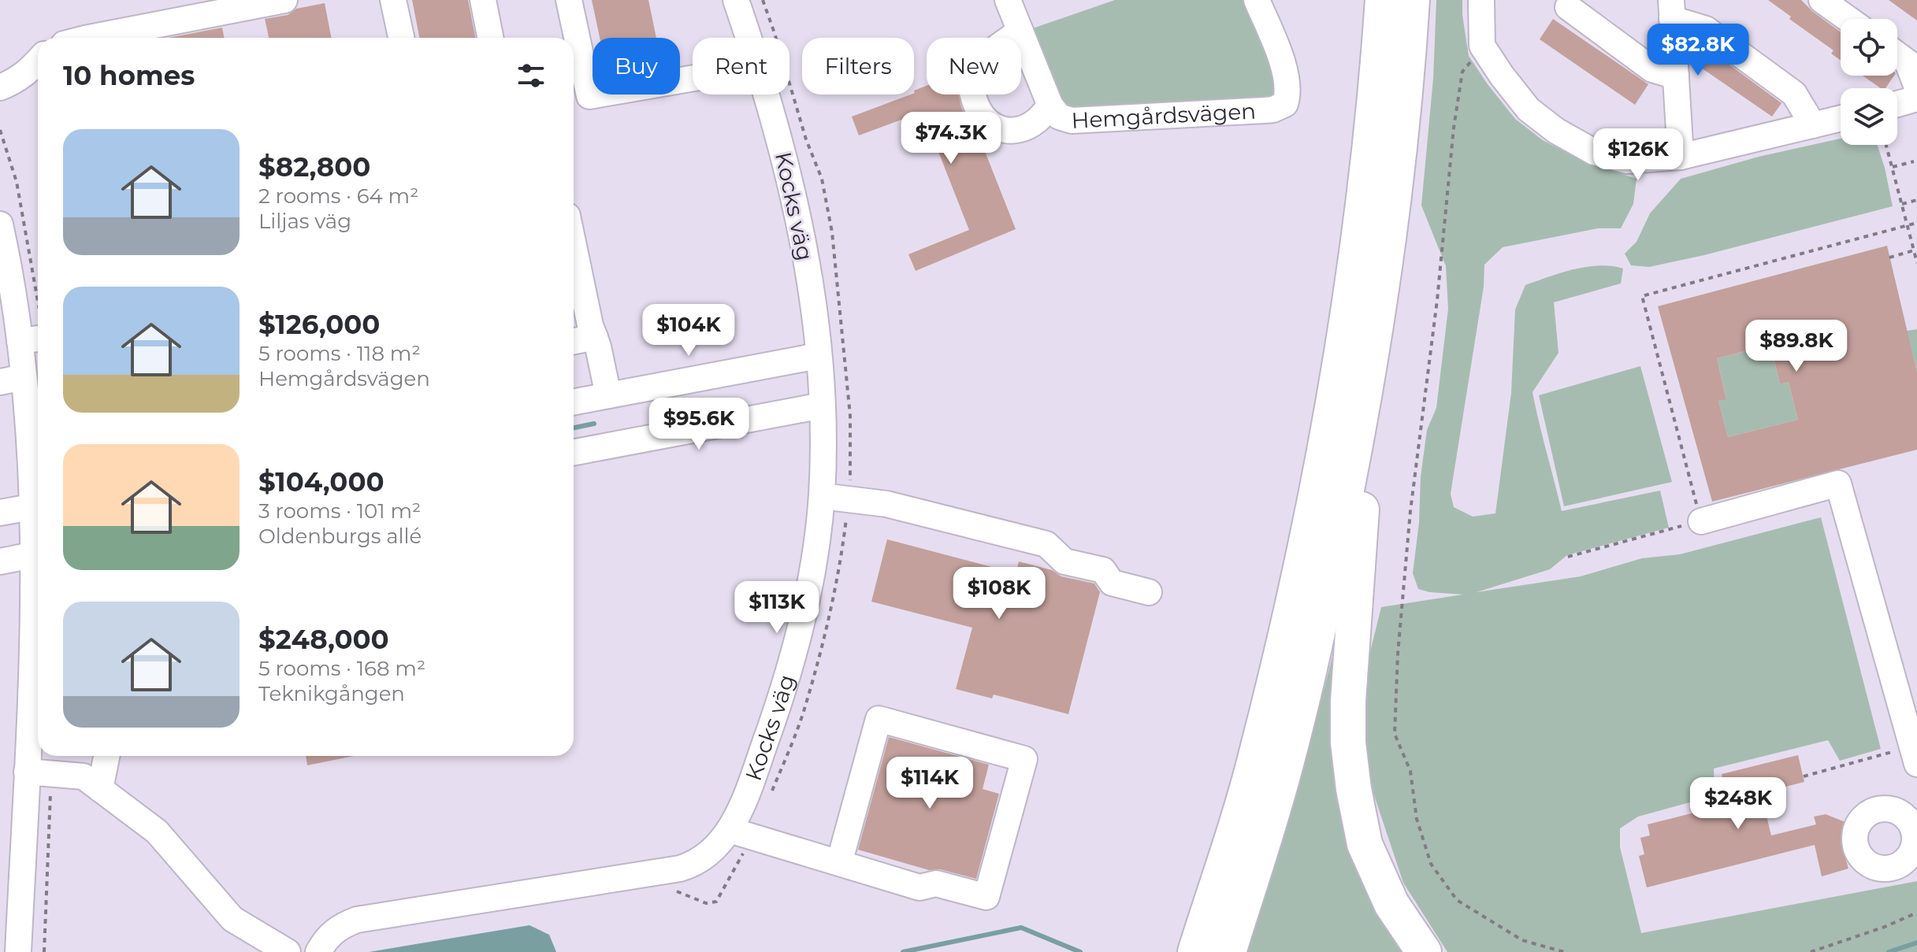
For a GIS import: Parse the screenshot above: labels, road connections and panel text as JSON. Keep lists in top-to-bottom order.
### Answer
{
  "streets": {
    "street": ["Hemgårdsvägen", "Kocks väg"]
  },
  "page": {
    "price": [
      "$82.8K",
      "$74.3K",
      "$126K",
      "$104K",
      "$89.8K",
      "$95.6K",
      "$108K",
      "$113K",
      "$114K",
      "$248K"
    ],
    "chip": [
      "Buy",
      "Rent",
      "Filters",
      "New"
    ],
    "heading": "10 homes",
    "list": [
      {
        "name": "$82,800",
        "note": "2 rooms · 64 m² · Liljas väg"
      },
      {
        "name": "$126,000",
        "note": "5 rooms · 118 m² · Hemgårdsvägen"
      },
      {
        "name": "$104,000",
        "note": "3 rooms · 101 m² · Oldenburgs allé"
      },
      {
        "name": "$248,000",
        "note": "5 rooms · 168 m² · Teknikgången"
      }
    ]
  }
}
